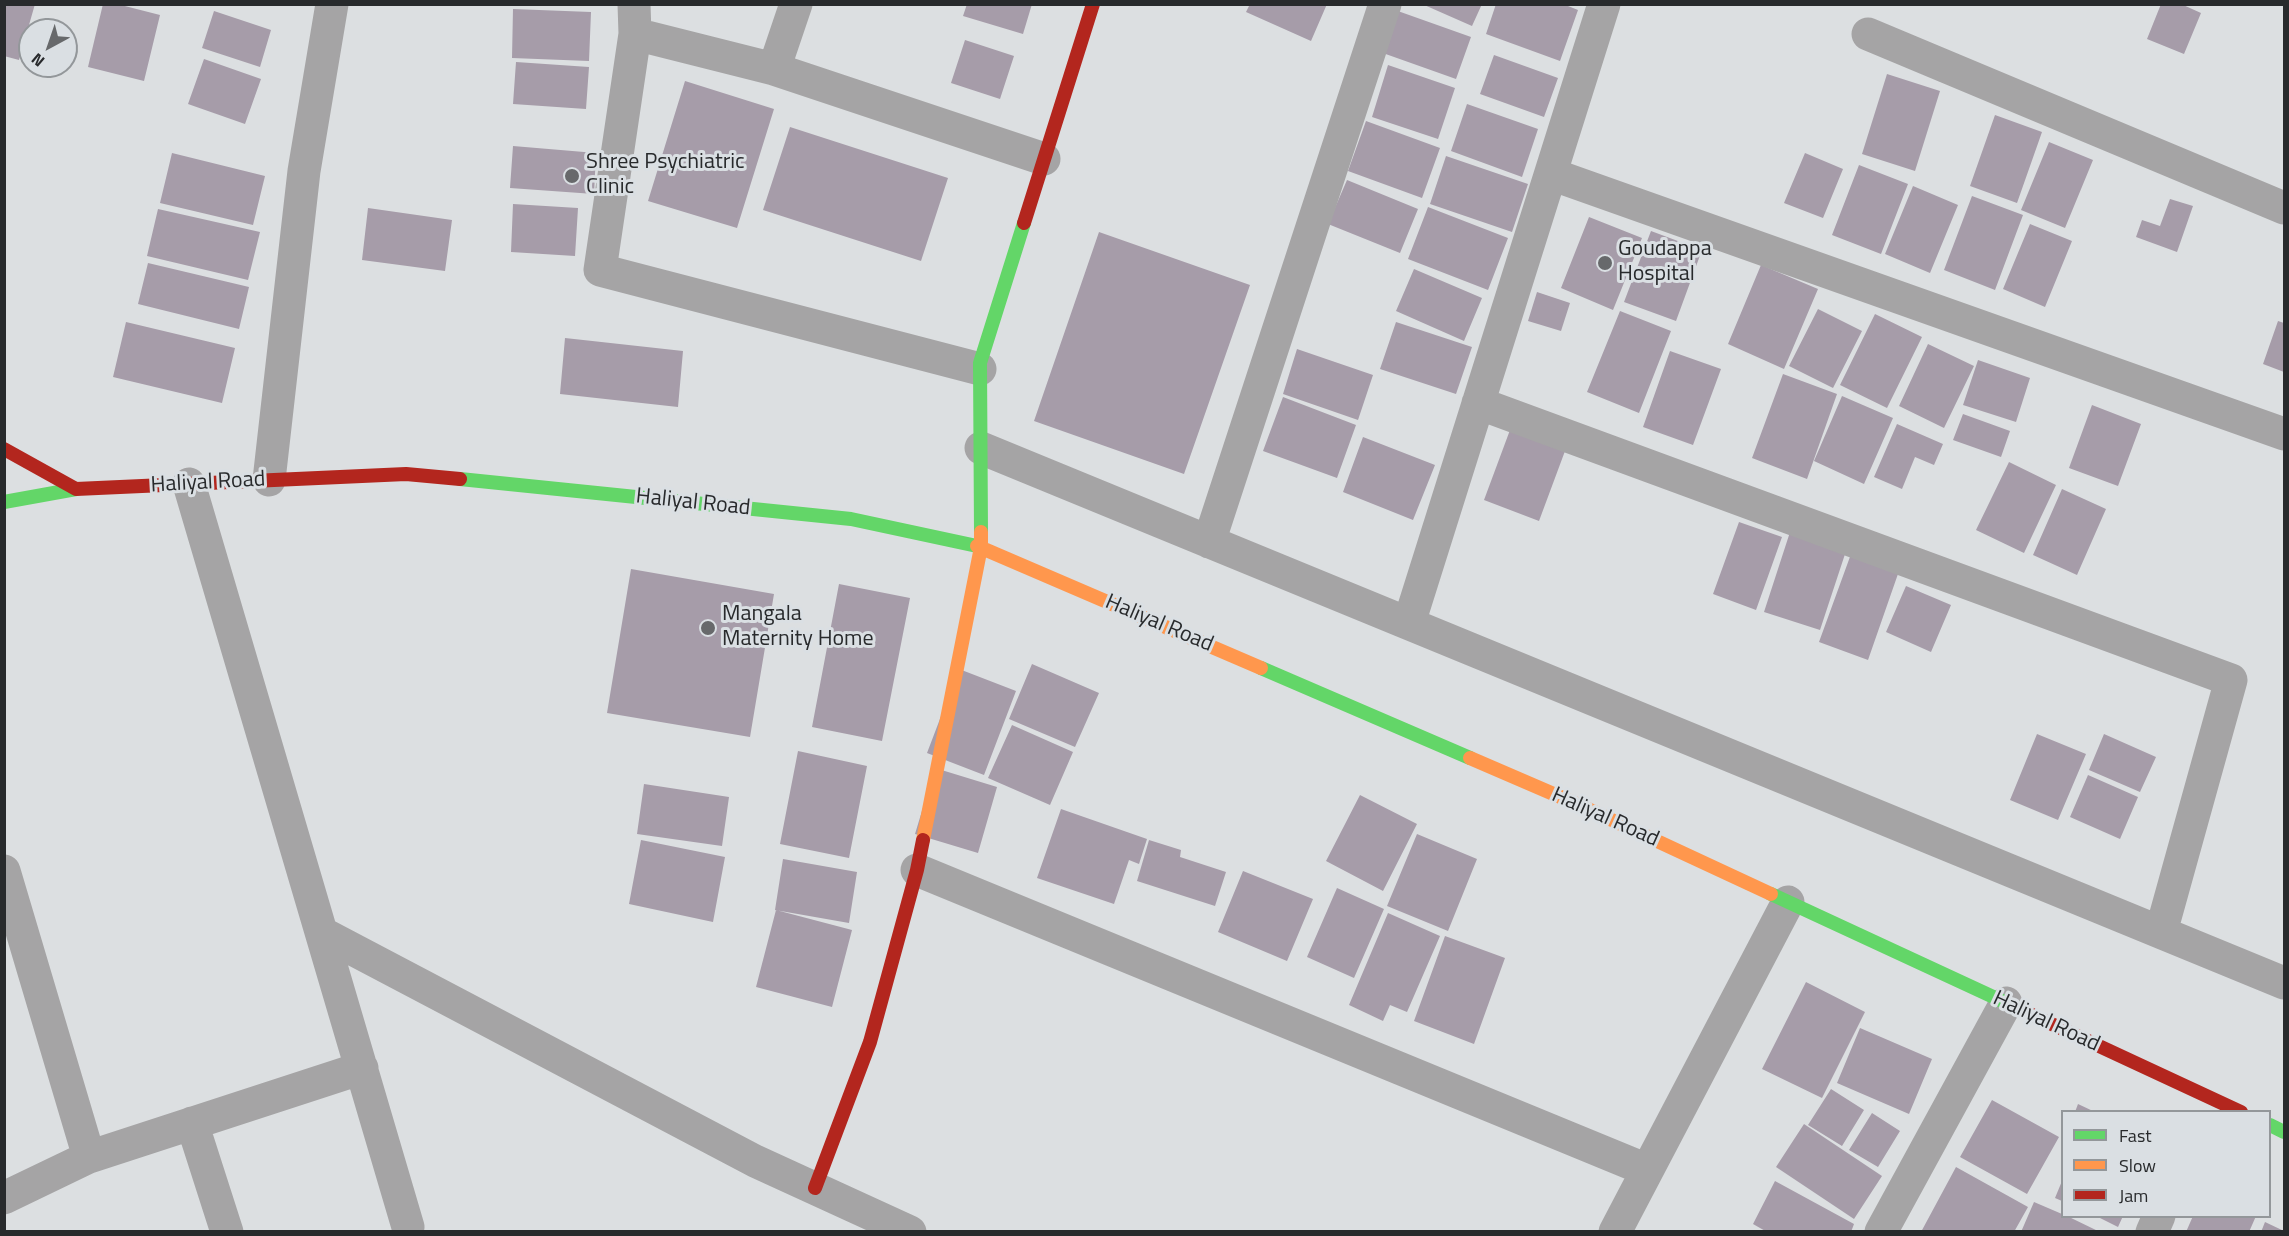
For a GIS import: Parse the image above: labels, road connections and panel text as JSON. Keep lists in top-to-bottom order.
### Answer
{
  "streets": {
    "main road": ["Haliyal Road"]
  },
  "places": ["Shree Psychiatric Clinic", "Goudappa Hospital", "Mangala Maternity Home"],
  "legend": ["Fast", "Slow", "Jam"],
  "north": "bottom left"
}
